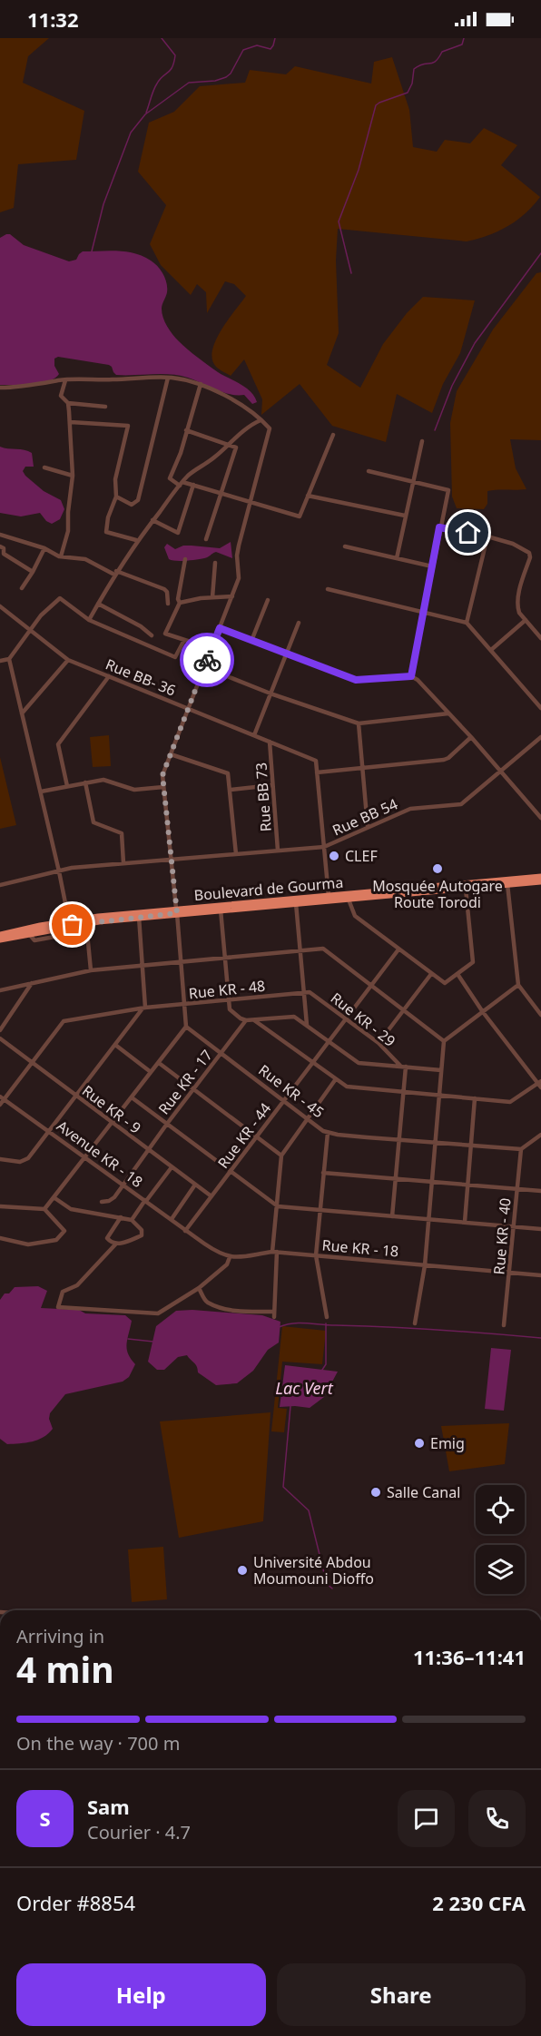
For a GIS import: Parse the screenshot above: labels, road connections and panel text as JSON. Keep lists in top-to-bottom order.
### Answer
{
  "streets": {
    "highway": ["Boulevard de Gourma"],
    "street": [
      "Rue BB- 36",
      "Rue BB 73",
      "Rue BB 54",
      "Rue KR - 48",
      "Rue KR - 29",
      "Rue KR - 17",
      "Rue KR - 45",
      "Rue KR - 9",
      "Rue KR - 44",
      "Avenue KR - 18",
      "Rue KR - 40",
      "Rue KR - 18"
    ]
  },
  "crossings": [
    ["Rue BB- 36", "Rue BB 73"],
    ["Rue KR - 48", "Rue KR - 29"],
    ["Rue KR - 48", "Rue KR - 9"],
    ["Rue KR - 48", "Avenue KR - 18"],
    ["Rue KR - 29", "Rue KR - 44"],
    ["Rue KR - 17", "Rue KR - 45"],
    ["Rue KR - 17", "Rue KR - 9"],
    ["Rue KR - 17", "Avenue KR - 18"],
    ["Rue KR - 45", "Rue KR - 44"],
    ["Rue KR - 45", "Rue KR - 40"],
    ["Rue KR - 9", "Rue KR - 44"],
    ["Rue KR - 44", "Avenue KR - 18"],
    ["Rue KR - 40", "Rue KR - 18"]
  ],
  "water": ["Lac Vert"],
  "places": [
    "CLEF",
    "Mosquée Autogare Route Torodi",
    "Emig",
    "Salle Canal",
    "Université Abdou Moumouni Dioffo"
  ],
  "page": {
    "status": "11:32",
    "heading": ["4 min", "Arriving in", "11:36–11:41"],
    "panel": [
      "Sam",
      "Courier · 4.7",
      "Order #8854",
      "2 230 CFA"
    ],
    "bar": "On the way · 700 m",
    "round": "S",
    "buttons": ["Help", "Share"]
  }
}
